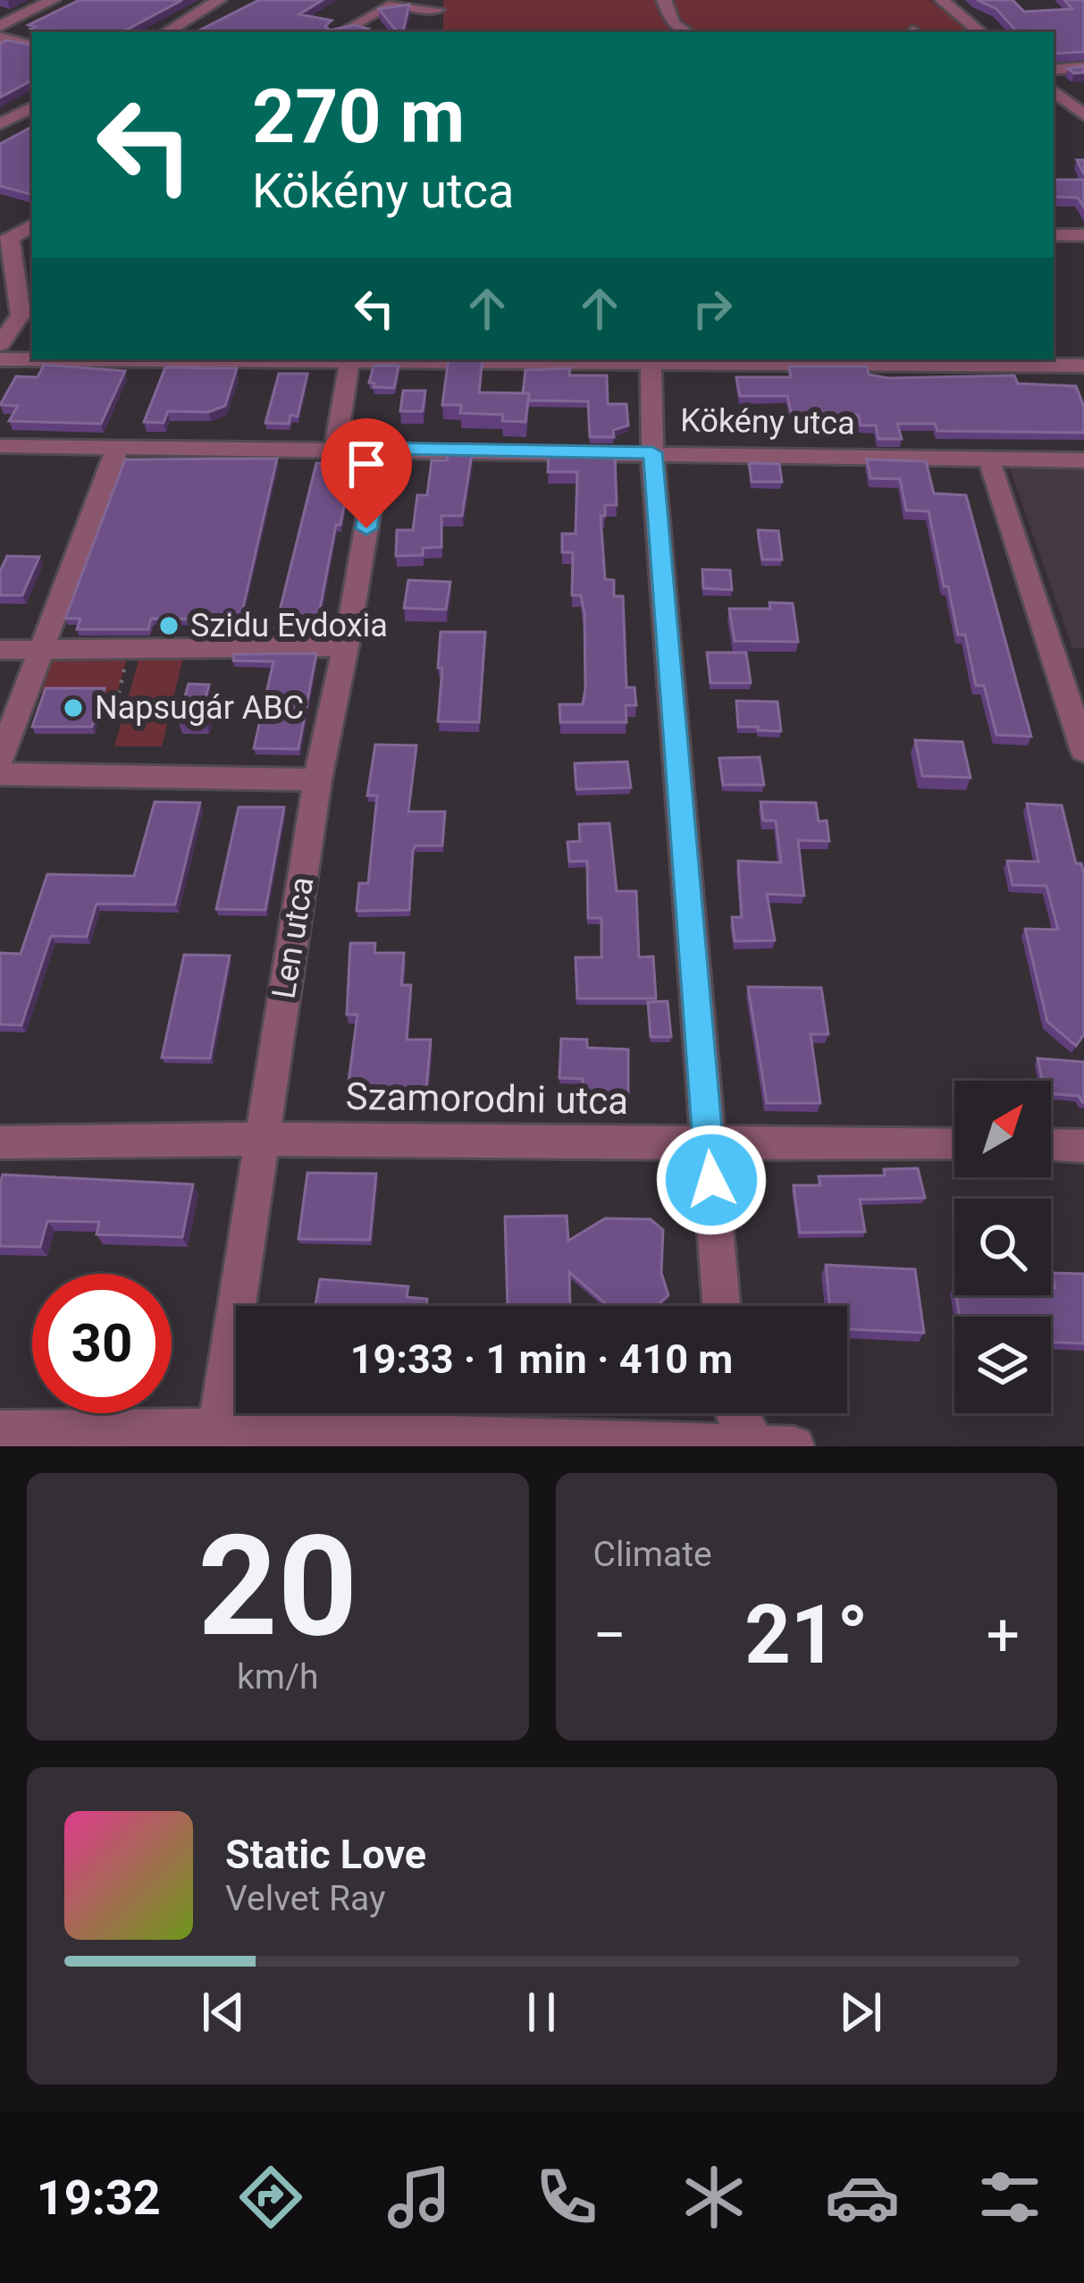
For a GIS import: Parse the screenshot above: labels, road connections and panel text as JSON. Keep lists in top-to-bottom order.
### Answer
{
  "streets": {
    "street": ["Kökény utca", "Len utca", "Szamorodni utca"]
  },
  "crossings": [
    ["Kökény utca", "Len utca"],
    ["Len utca", "Szamorodni utca"]
  ],
  "places": ["Szidu Evdoxia", "Napsugár ABC"],
  "north": "top right",
  "page": {
    "turn": ["270 m", "Kökény utca"],
    "limit": "30",
    "trip": "19:33 · 1 min · 410 m",
    "tile": [
      ["20", "km/h"],
      "Climate"
    ],
    "heat": ["−", "21°", "+"],
    "song": ["Static Love", "Velvet Ray"],
    "tabs": "19:32"
  }
}
